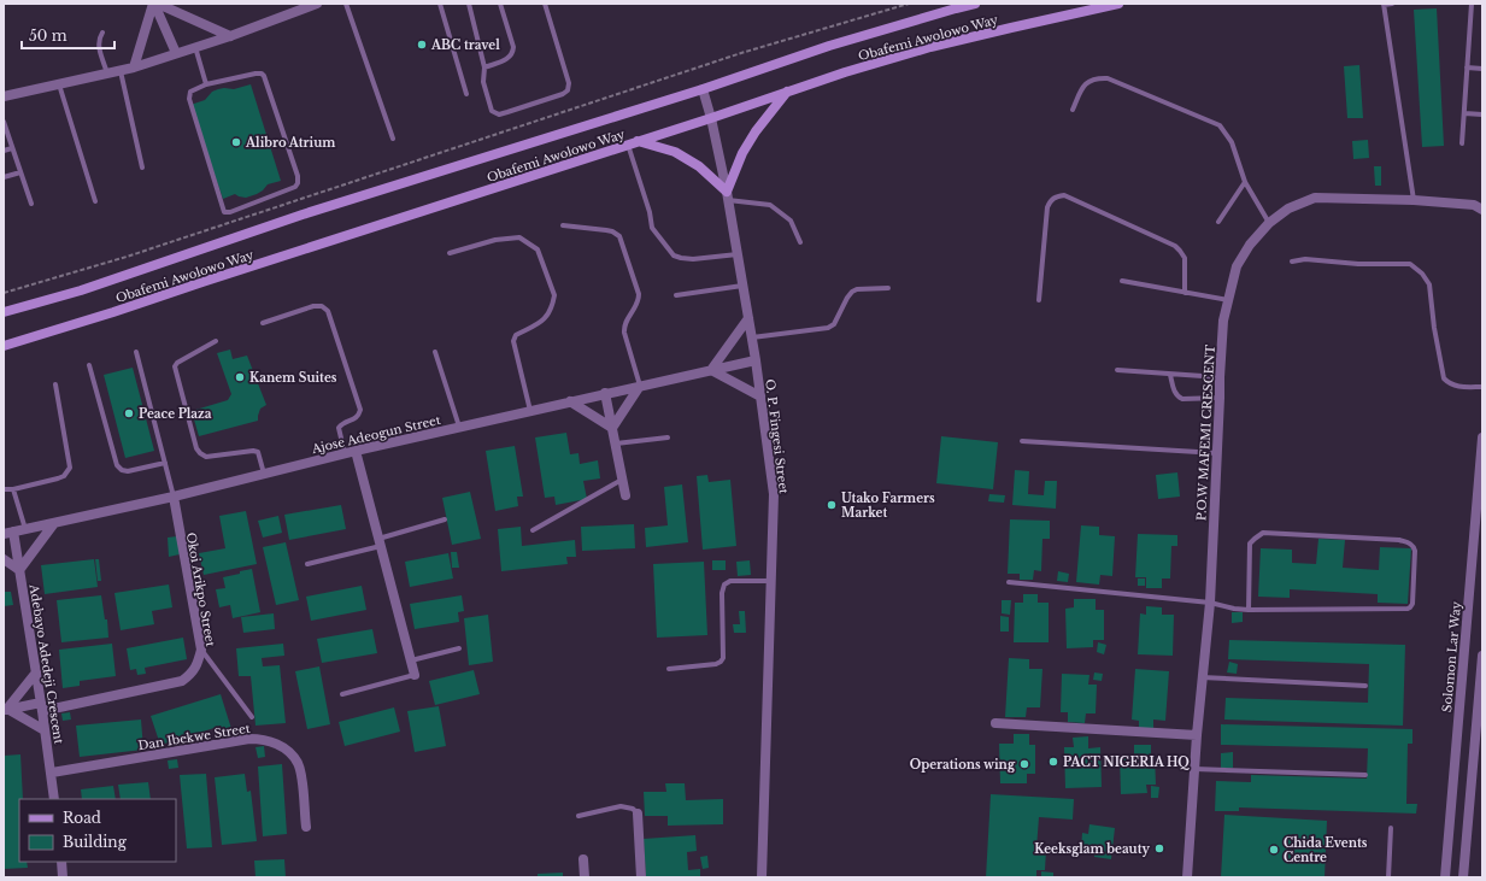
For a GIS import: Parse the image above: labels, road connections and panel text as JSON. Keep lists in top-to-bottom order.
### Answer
{
  "streets": {
    "main road": ["Obafemi Awolowo Way"],
    "street": [
      "P.O.W MAFEMI CRESCENT",
      "Ajose Adeogun Street",
      "O. P. Fingesi Street",
      "Okoi Arikpo Street",
      "Solomon Lar Way",
      "Adebayo Adedeji Crescent",
      "Dan Ibekwe Street"
    ]
  },
  "crossings": [
    ["Obafemi Awolowo Way", "O. P. Fingesi Street"],
    ["Ajose Adeogun Street", "O. P. Fingesi Street"],
    ["Ajose Adeogun Street", "Okoi Arikpo Street"],
    ["Ajose Adeogun Street", "Adebayo Adedeji Crescent"],
    ["Okoi Arikpo Street", "Adebayo Adedeji Crescent"],
    ["Adebayo Adedeji Crescent", "Dan Ibekwe Street"]
  ],
  "places": [
    "ABC travel",
    "Alibro Atrium",
    "Kanem Suites",
    "Peace Plaza",
    "Utako Farmers Market",
    "PACT NIGERIA HQ",
    "Operations wing",
    "Keeksglam beauty",
    "Chida Events Centre"
  ],
  "legend": ["Road", "Building"],
  "scale_bar": "50 m"
}
